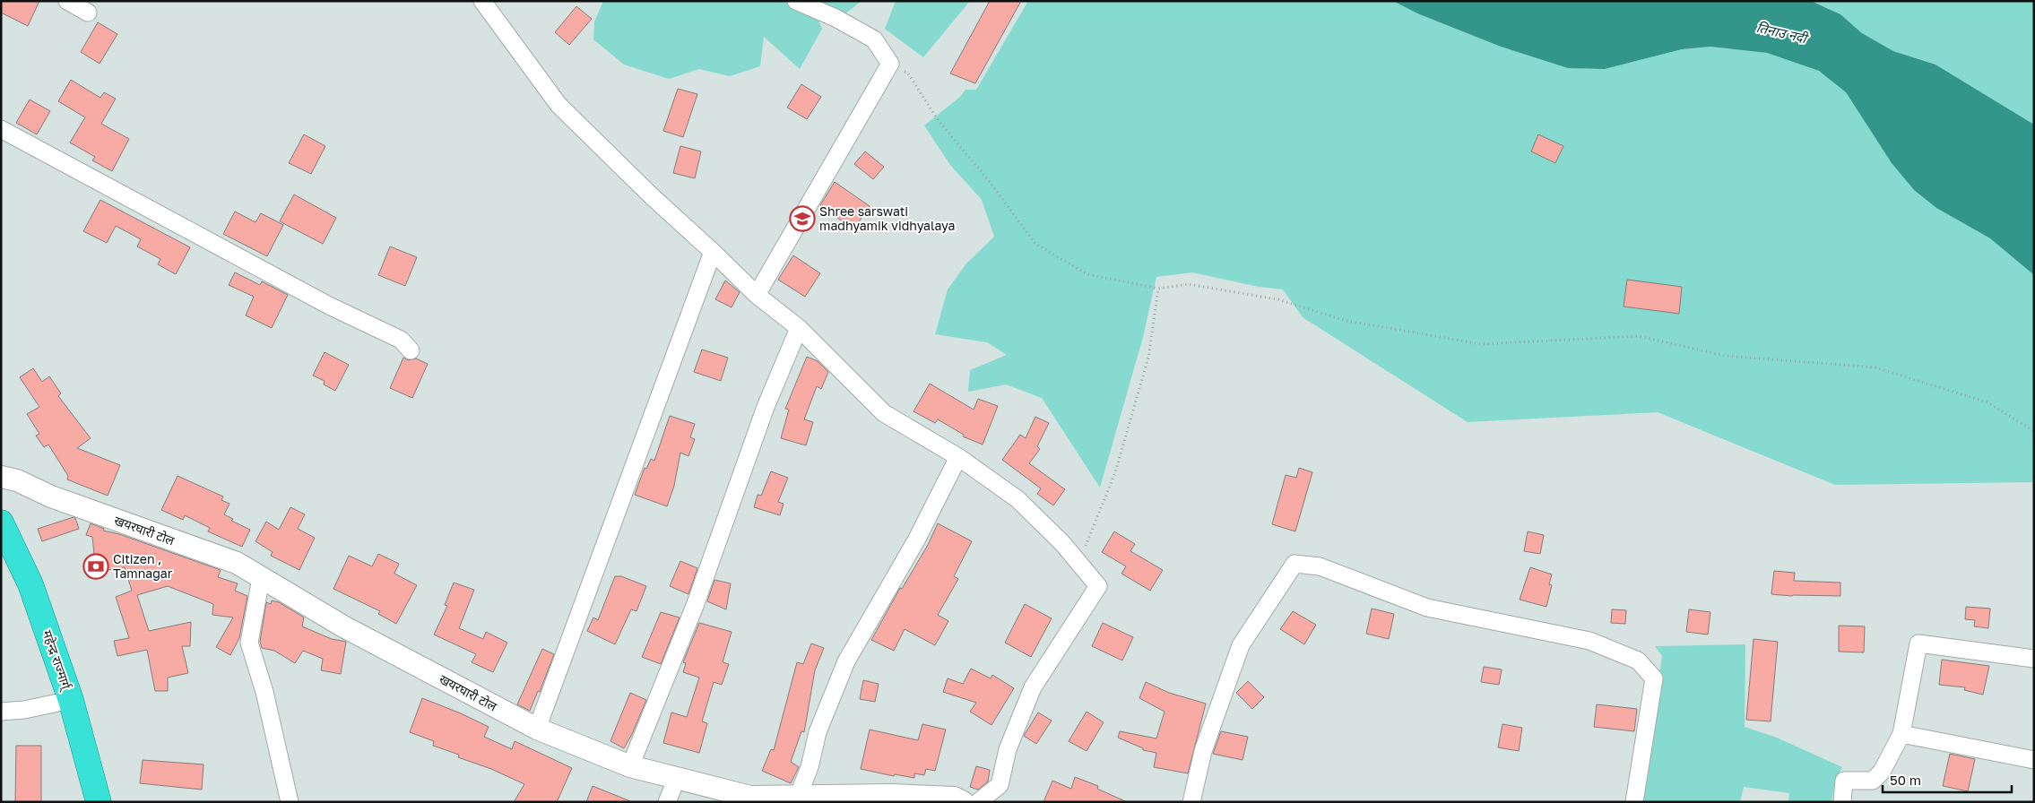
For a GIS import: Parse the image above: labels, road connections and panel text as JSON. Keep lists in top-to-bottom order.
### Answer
{
  "streets": {
    "highway": ["महेन्द्र राज्मार्ग्"],
    "street": ["खयरघारी टोल"]
  },
  "water": ["तिनाउ नदी"],
  "places": {
    "school or university": ["Shree sarswati madhyamik vidhyalaya"],
    "bank": ["Citizen , Tamnagar"]
  },
  "scale_bar": "50 m"
}
